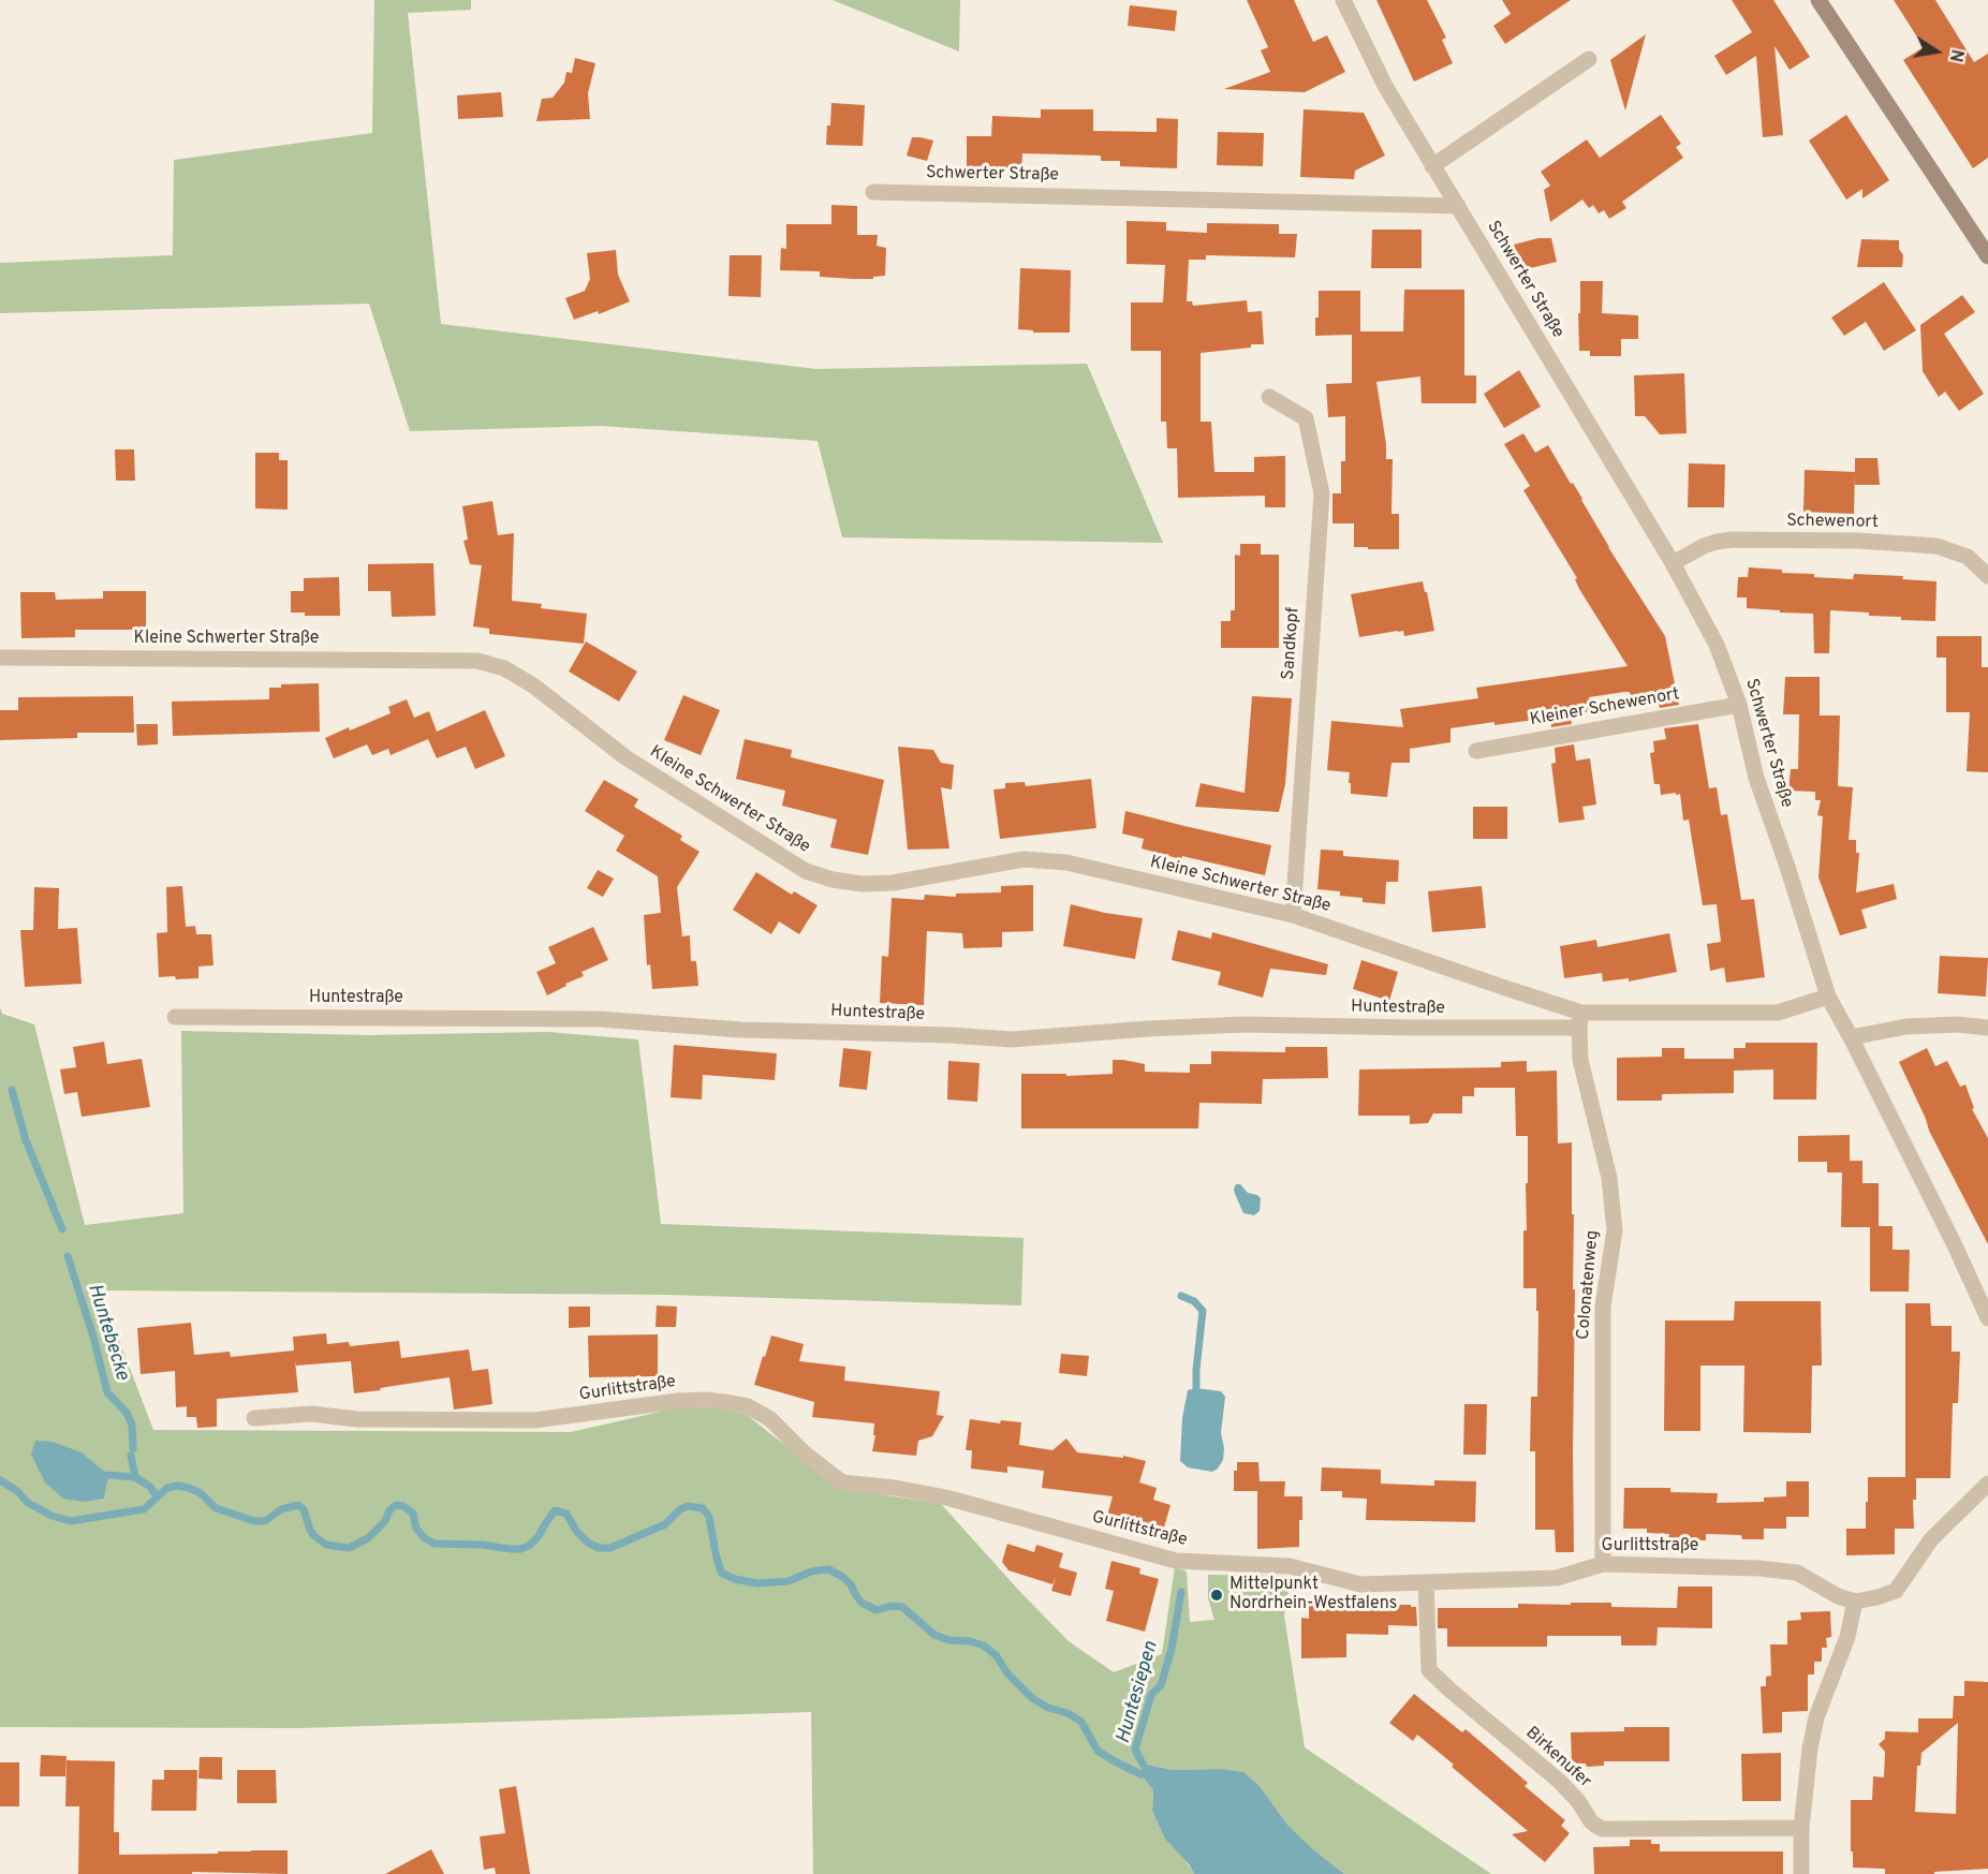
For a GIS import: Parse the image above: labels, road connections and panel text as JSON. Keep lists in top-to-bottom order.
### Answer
{
  "streets": {
    "street": [
      "Schwerter Straße",
      "Schewenort",
      "Kleine Schwerter Straße",
      "Sandkopf",
      "Kleiner Schewenort",
      "Huntestraße",
      "Colonatenweg",
      "Gurlittstraße",
      "Birkenufer"
    ]
  },
  "crossings": [
    ["Schwerter Straße", "Schewenort"],
    ["Schwerter Straße", "Kleine Schwerter Straße"],
    ["Schwerter Straße", "Kleiner Schewenort"],
    ["Kleine Schwerter Straße", "Sandkopf"],
    ["Kleine Schwerter Straße", "Huntestraße"],
    ["Kleine Schwerter Straße", "Colonatenweg"],
    ["Huntestraße", "Colonatenweg"],
    ["Colonatenweg", "Gurlittstraße"],
    ["Gurlittstraße", "Birkenufer"]
  ],
  "water": ["Huntebecke", "Huntesiepen"],
  "places": ["Mittelpunkt Nordrhein-Westfalens"],
  "north": "right"
}
